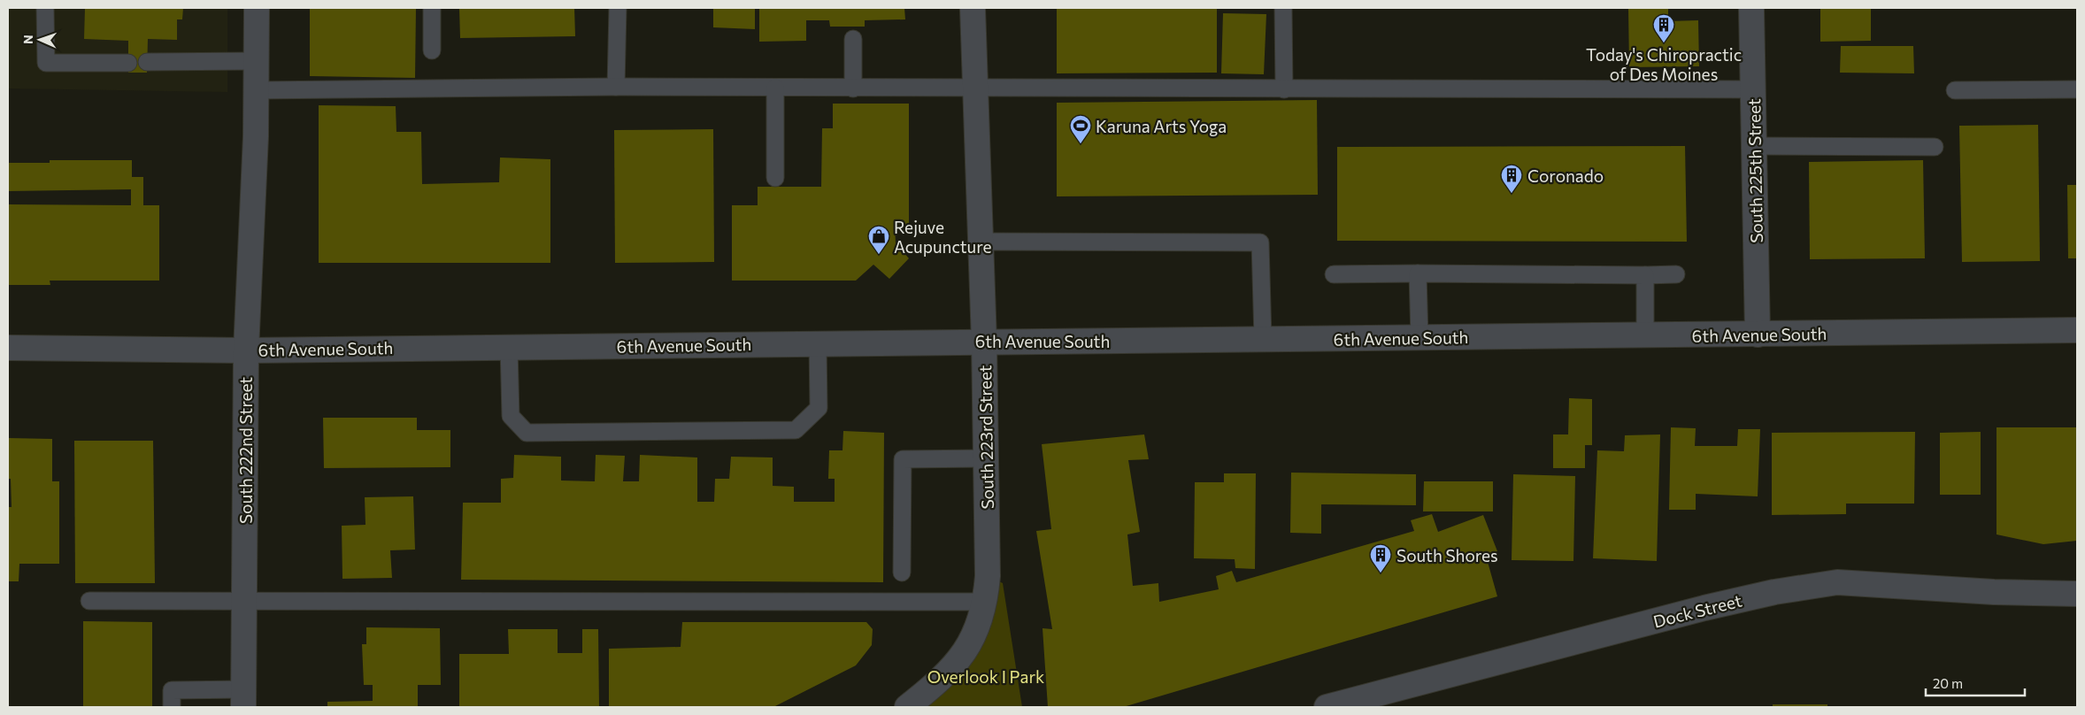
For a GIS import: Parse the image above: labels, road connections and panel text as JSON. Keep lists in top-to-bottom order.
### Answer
{
  "streets": {
    "street": [
      "South 225th Street",
      "6th Avenue South",
      "South 223rd Street",
      "South 222nd Street",
      "Dock Street"
    ]
  },
  "crossings": [
    ["South 225th Street", "6th Avenue South"],
    ["6th Avenue South", "South 223rd Street"],
    ["6th Avenue South", "South 222nd Street"]
  ],
  "parks": ["Overlook I Park"],
  "places": {
    "building": ["Today's Chiropractic of Des Moines", "Coronado", "South Shores"],
    "sports": ["Karuna Arts Yoga"],
    "shop": ["Rejuve Acupuncture"]
  },
  "scale_bar": "20 m",
  "north": "left"
}
